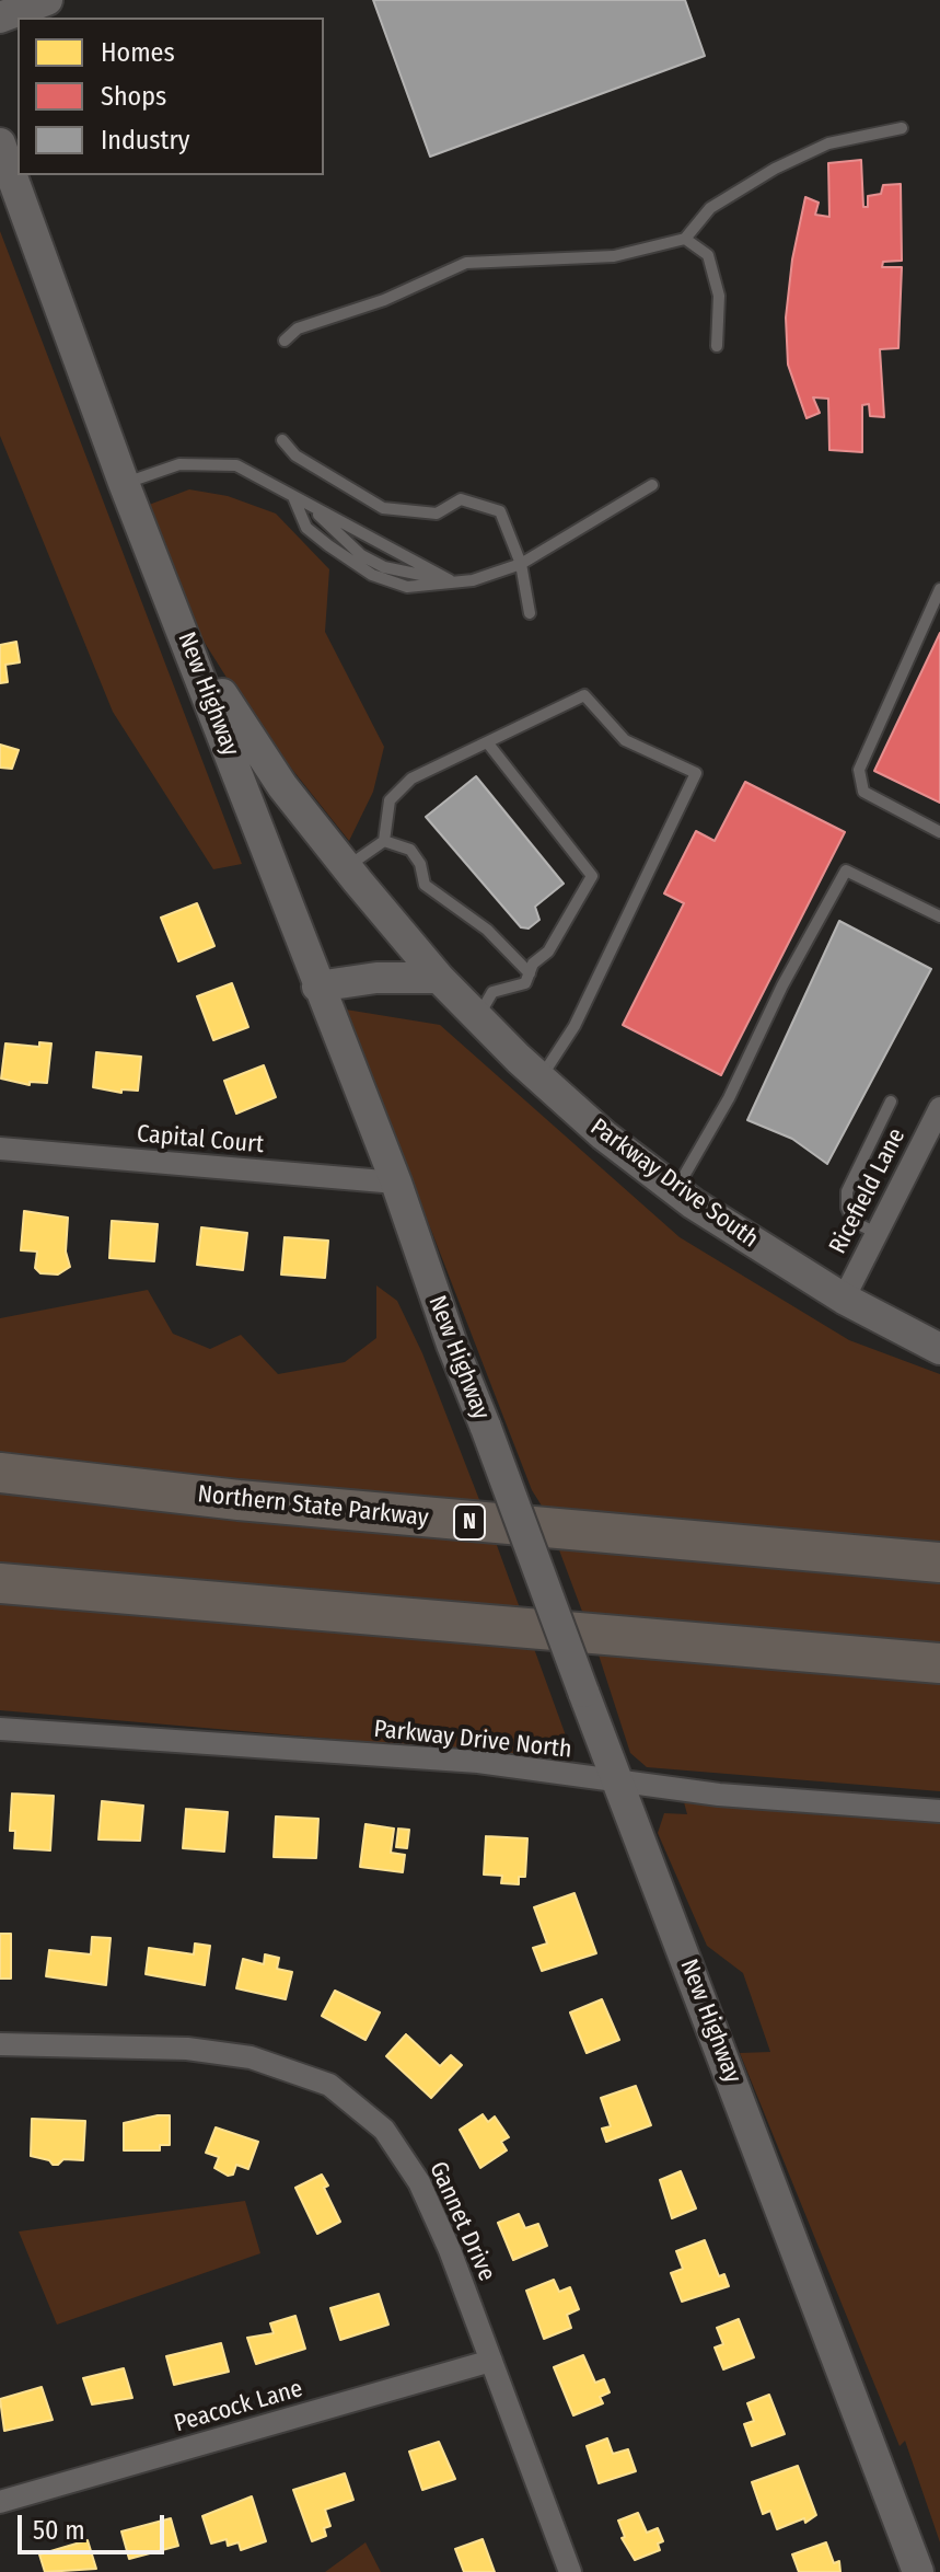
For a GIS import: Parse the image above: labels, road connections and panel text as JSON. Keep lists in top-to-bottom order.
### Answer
{
  "streets": {
    "highway": ["Northern State Parkway", "N"],
    "street": [
      "New Highway",
      "Capital Court",
      "Parkway Drive South",
      "Ricefield Lane",
      "Parkway Drive North",
      "Gannet Drive",
      "Peacock Lane"
    ]
  },
  "crossings": [
    ["New Highway", "Capital Court"],
    ["New Highway", "Parkway Drive South"],
    ["New Highway", "Parkway Drive North"],
    ["Parkway Drive South", "Ricefield Lane"],
    ["Gannet Drive", "Peacock Lane"]
  ],
  "legend": ["Homes", "Shops", "Industry"],
  "scale_bar": "50 m"
}
